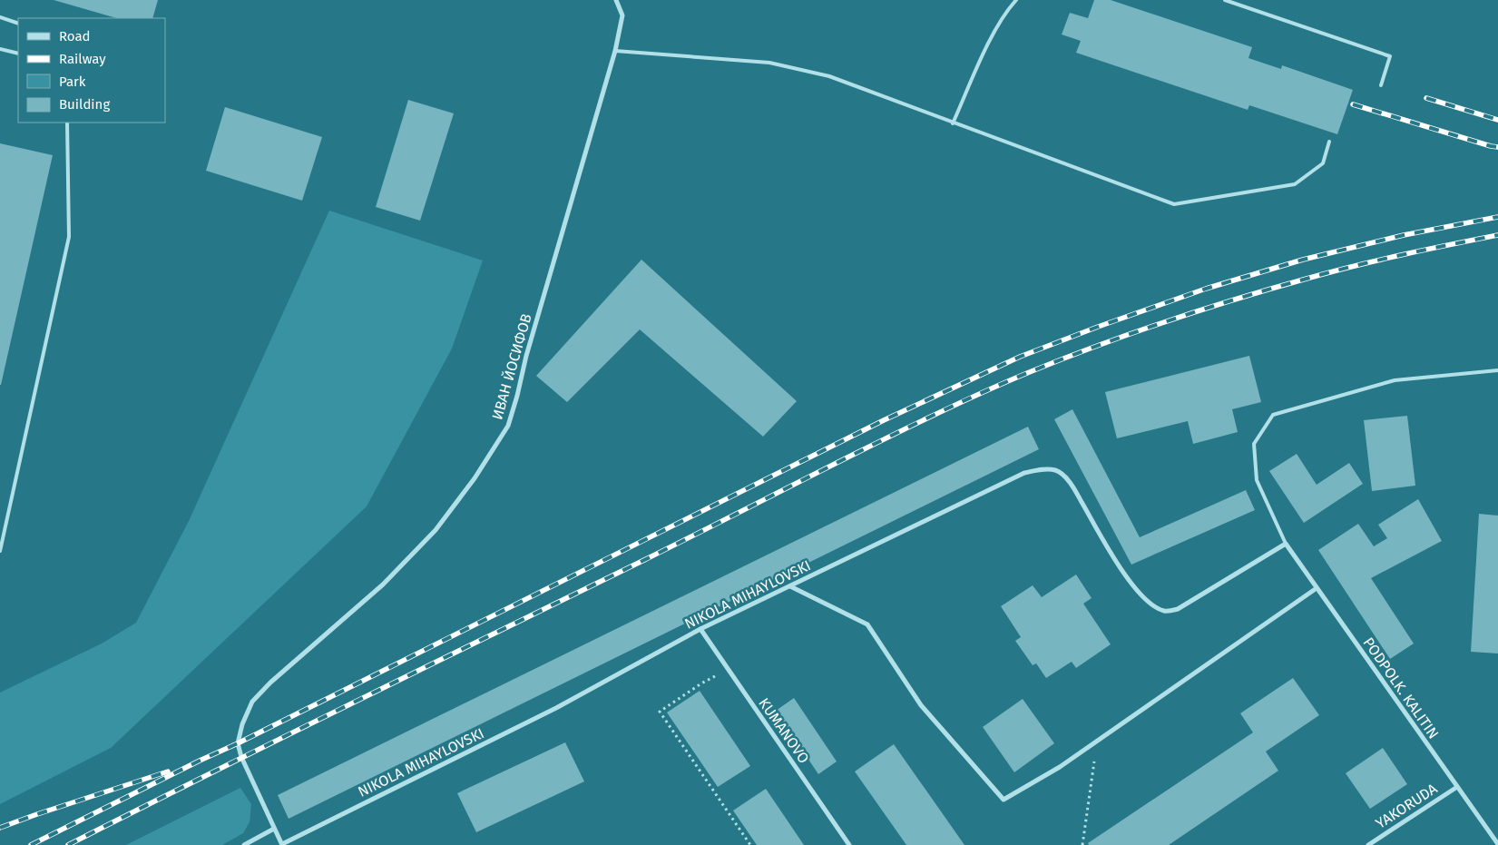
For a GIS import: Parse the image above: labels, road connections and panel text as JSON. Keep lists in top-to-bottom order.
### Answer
{
  "streets": {
    "street": [
      "ИВАН ЙОСИФОВ",
      "NIKOLA MIHAYLOVSKI",
      "PODPOLK. KALITIN",
      "KUMANOVO",
      "YAKORUDA"
    ]
  },
  "crossings": [
    ["ИВАН ЙОСИФОВ", "NIKOLA MIHAYLOVSKI"],
    ["NIKOLA MIHAYLOVSKI", "PODPOLK. KALITIN"],
    ["NIKOLA MIHAYLOVSKI", "KUMANOVO"],
    ["PODPOLK. KALITIN", "YAKORUDA"]
  ],
  "legend": [
    "Road",
    "Railway",
    "Park",
    "Building"
  ]
}
